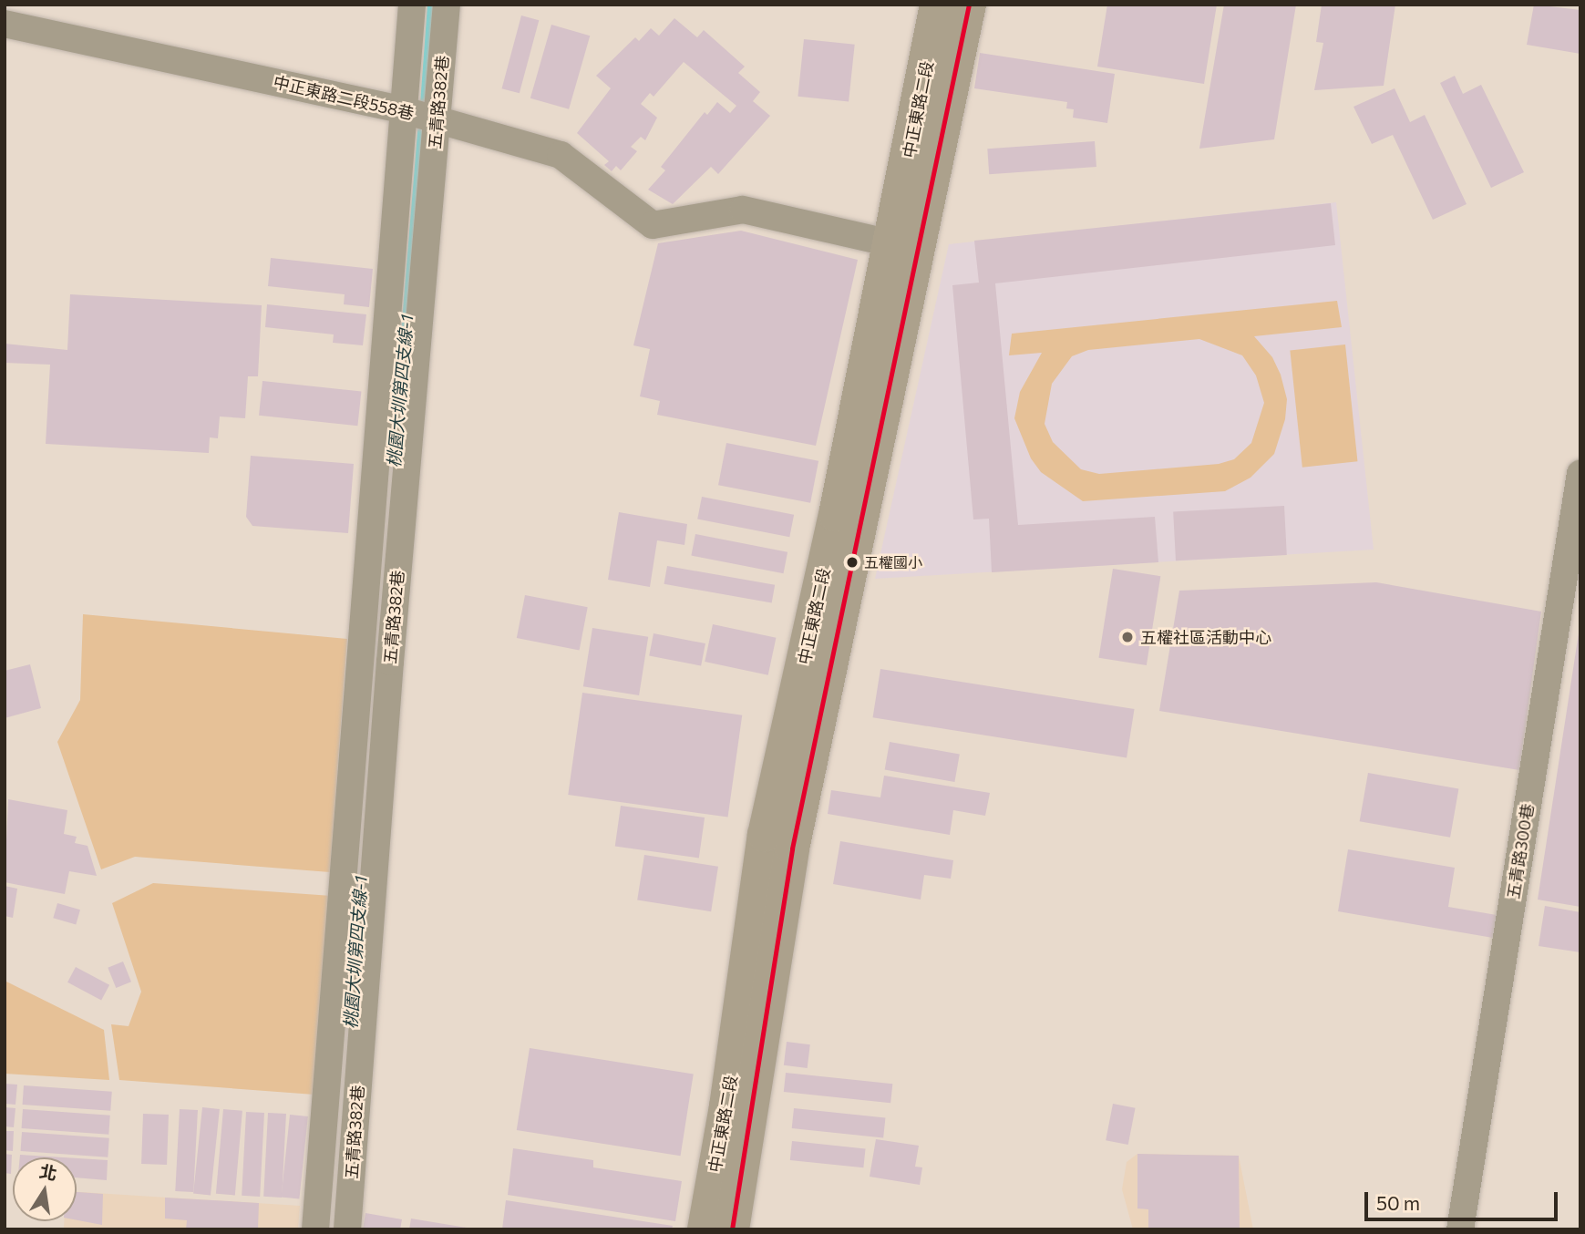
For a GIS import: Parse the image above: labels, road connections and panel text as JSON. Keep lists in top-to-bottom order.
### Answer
{
  "streets": {
    "main road": ["中正東路二段"],
    "street": ["中正東路二段558巷", "五青路382巷", "五青路300巷"]
  },
  "crossings": [
    ["中正東路二段558巷", "五青路382巷"],
    ["中正東路二段558巷", "中正東路二段"]
  ],
  "water": ["桃園大圳第四支線-1"],
  "places": ["五權國小", "五權社區活動中心"],
  "scale_bar": "50 m",
  "north": "top"
}
